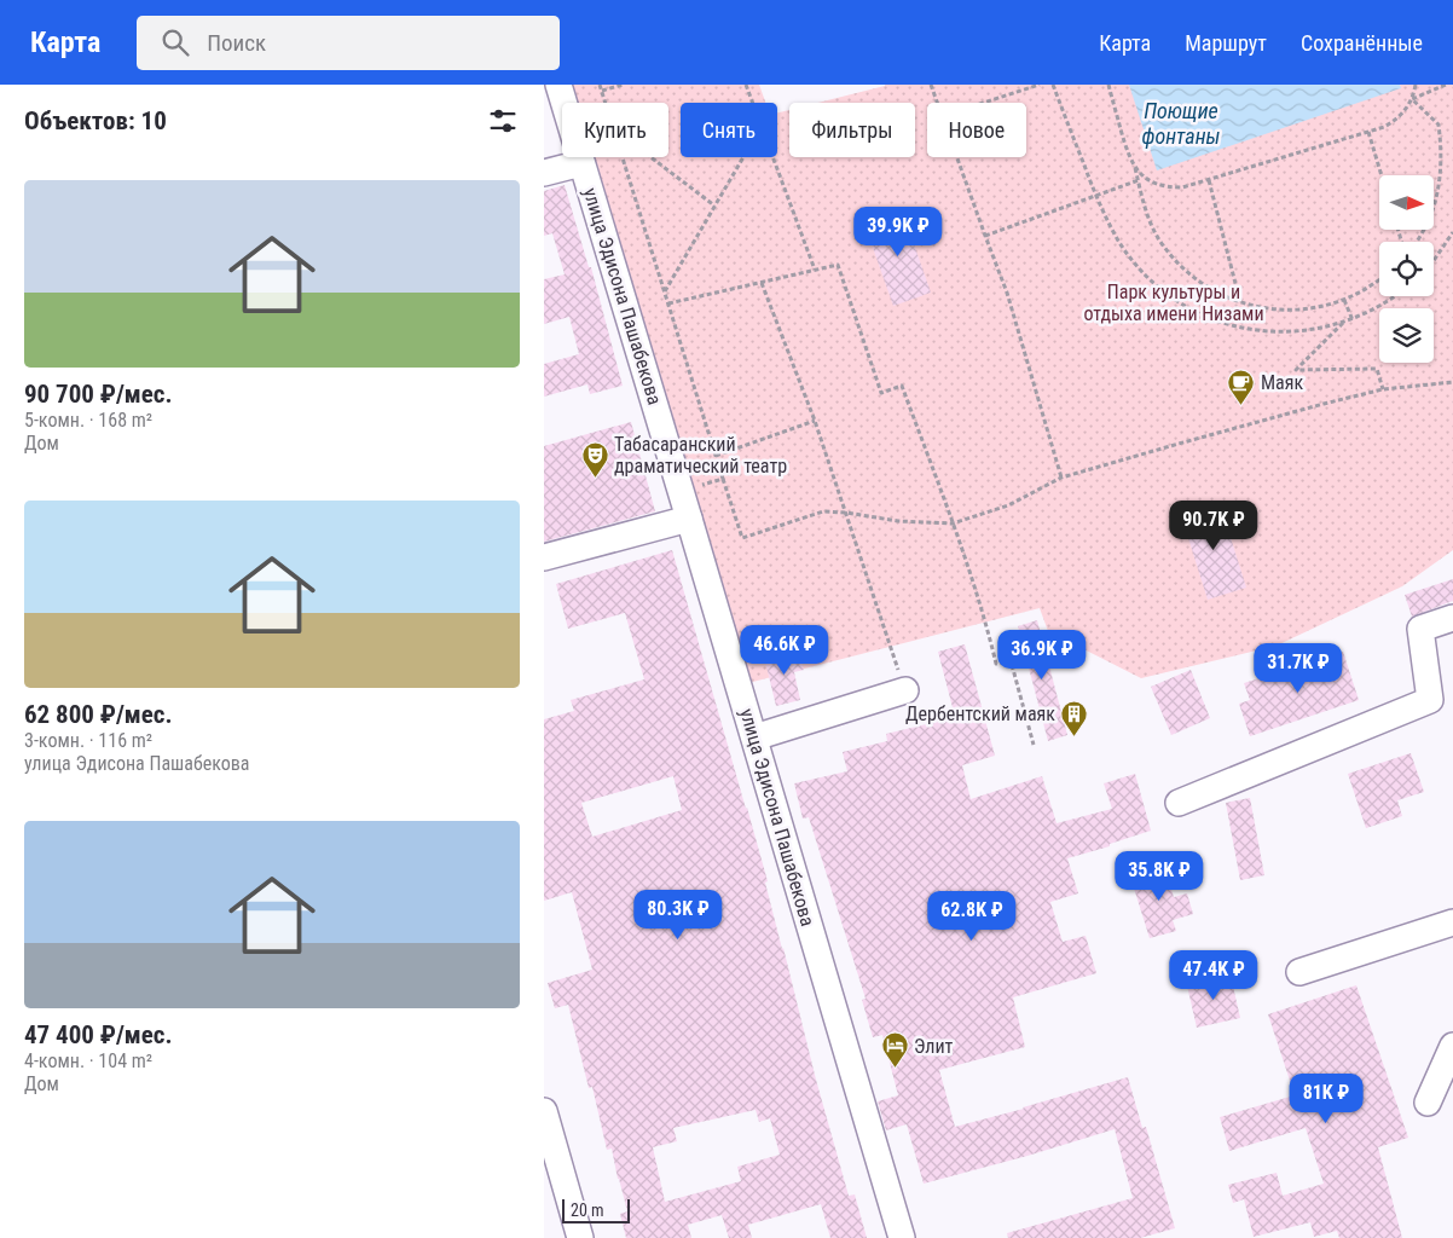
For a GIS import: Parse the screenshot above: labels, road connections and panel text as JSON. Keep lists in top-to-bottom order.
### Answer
{
  "streets": {
    "street": ["улица Эдисона Пашабекова"]
  },
  "water": ["Поющие фонтаны"],
  "parks": ["Парк культуры и отдыха имени Низами"],
  "places": {
    "cafe": ["Маяк"],
    "theatre": ["Табасаранский драматический театр"],
    "building": ["Дербентский маяк"],
    "hotel": ["Элит"]
  },
  "scale_bar": "20 m",
  "north": "right",
  "page": {
    "header": "Карта",
    "search": "Поиск",
    "nav": ["Карта", "Маршрут", "Сохранённые"],
    "heading": "Объектов: 10",
    "chip": [
      "Купить",
      "Снять",
      "Фильтры",
      "Новое"
    ],
    "list": [
      {
        "name": "90 700 ₽/мес.",
        "note": "5-комн. · 168 m² · Дом"
      },
      {
        "name": "62 800 ₽/мес.",
        "note": "3-комн. · 116 m² · улица Эдисона Пашабекова"
      },
      {
        "name": "47 400 ₽/мес.",
        "note": "4-комн. · 104 m² · Дом"
      }
    ],
    "price": [
      "39.9K ₽",
      "90.7K ₽",
      "46.6K ₽",
      "36.9K ₽",
      "31.7K ₽",
      "35.8K ₽",
      "80.3K ₽",
      "62.8K ₽",
      "47.4K ₽",
      "81K ₽"
    ],
    "scale": "20 m"
  }
}
